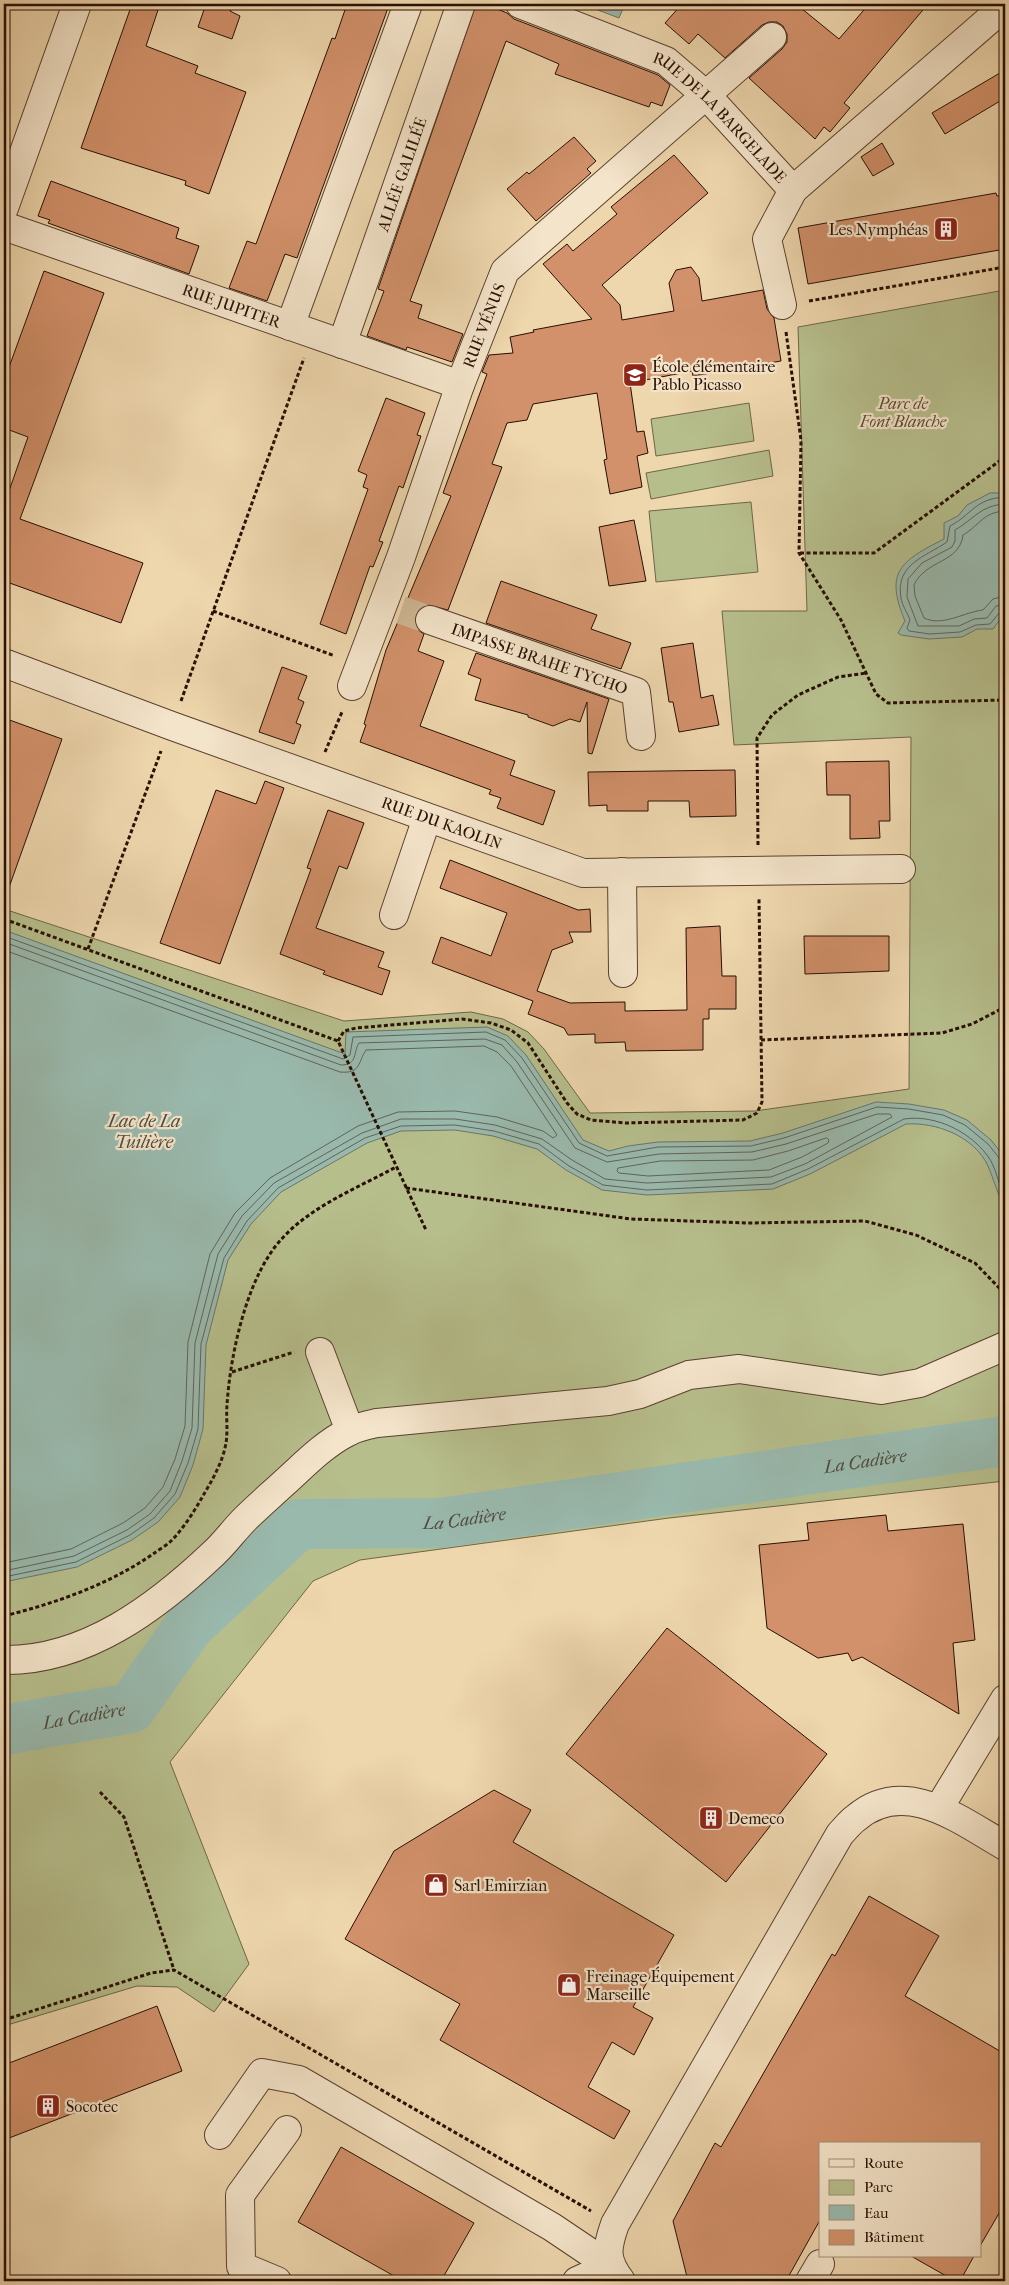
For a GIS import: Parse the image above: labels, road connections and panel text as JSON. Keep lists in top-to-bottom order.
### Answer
{
  "streets": {
    "street": [
      "RUE DE LA BARGELADE",
      "ALLÉE GALILÉE",
      "RUE JUPITER",
      "RUE VÉNUS",
      "IMPASSE BRAHE TYCHO",
      "RUE DU KAOLIN"
    ]
  },
  "crossings": [
    ["RUE DE LA BARGELADE", "RUE VÉNUS"],
    ["ALLÉE GALILÉE", "RUE JUPITER"],
    ["RUE JUPITER", "RUE VÉNUS"]
  ],
  "water": ["Lac de La Tuilière", "La Cadière"],
  "parks": ["Parc de Font Blanche"],
  "places": {
    "building": ["Les Nymphéas", "Demeco", "Socotec"],
    "school or university": ["École élémentaire Pablo Picasso"],
    "shop": ["Sarl Emirzian", "Freinage Équipement Marseille"]
  },
  "legend": [
    "Route",
    "Parc",
    "Eau",
    "Bâtiment"
  ]
}
